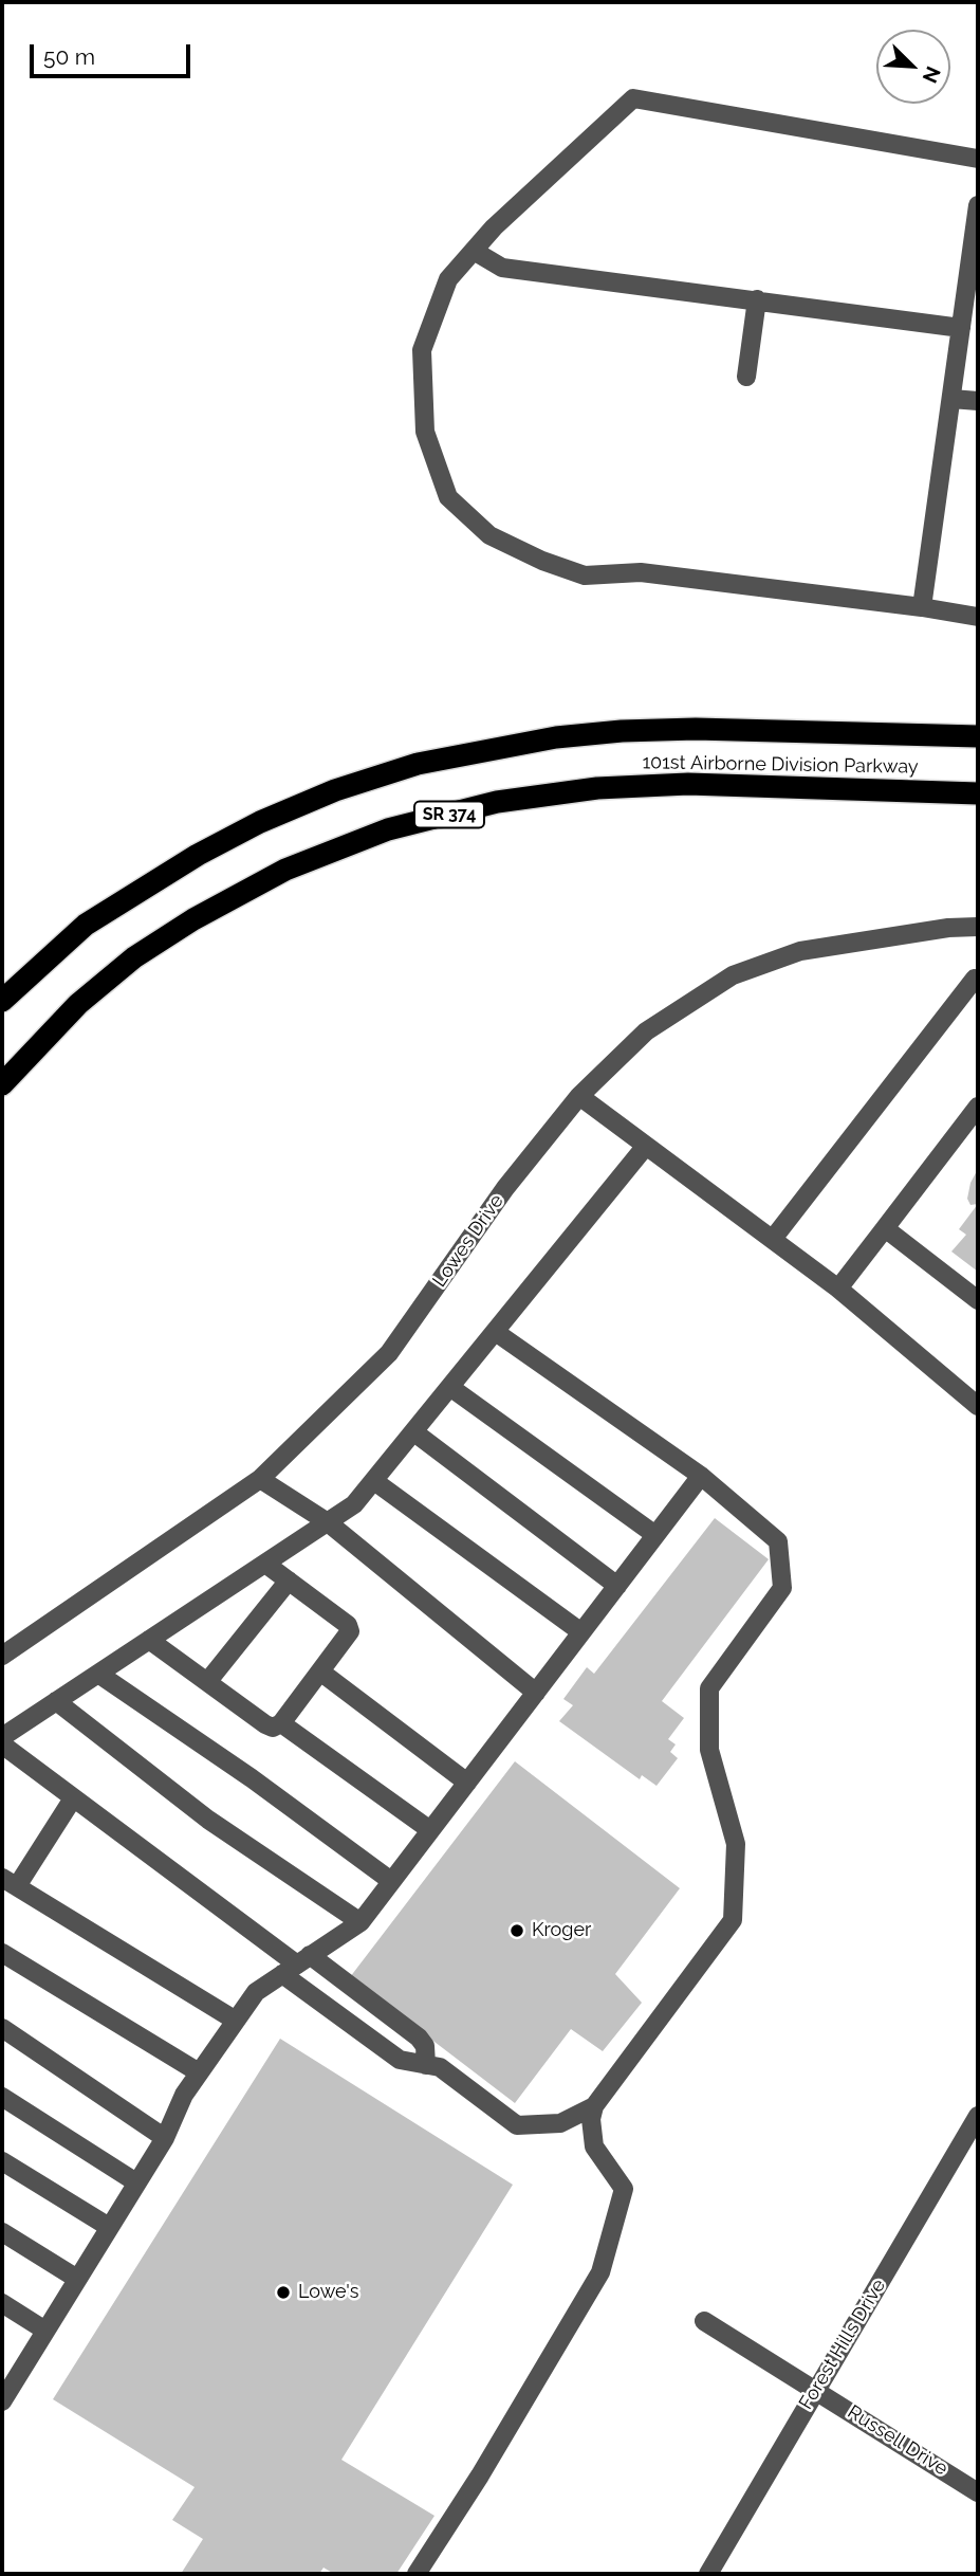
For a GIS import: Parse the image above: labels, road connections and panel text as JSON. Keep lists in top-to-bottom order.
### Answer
{
  "streets": {
    "highway": ["101st Airborne Division Parkway", "SR 374"],
    "street": ["Lowes Drive", "Forest Hills Drive", "Russell Drive"]
  },
  "crossings": [
    ["Forest Hills Drive", "Russell Drive"]
  ],
  "places": ["Kroger", "Lowe's"],
  "scale_bar": "50 m",
  "north": "bottom right"
}
